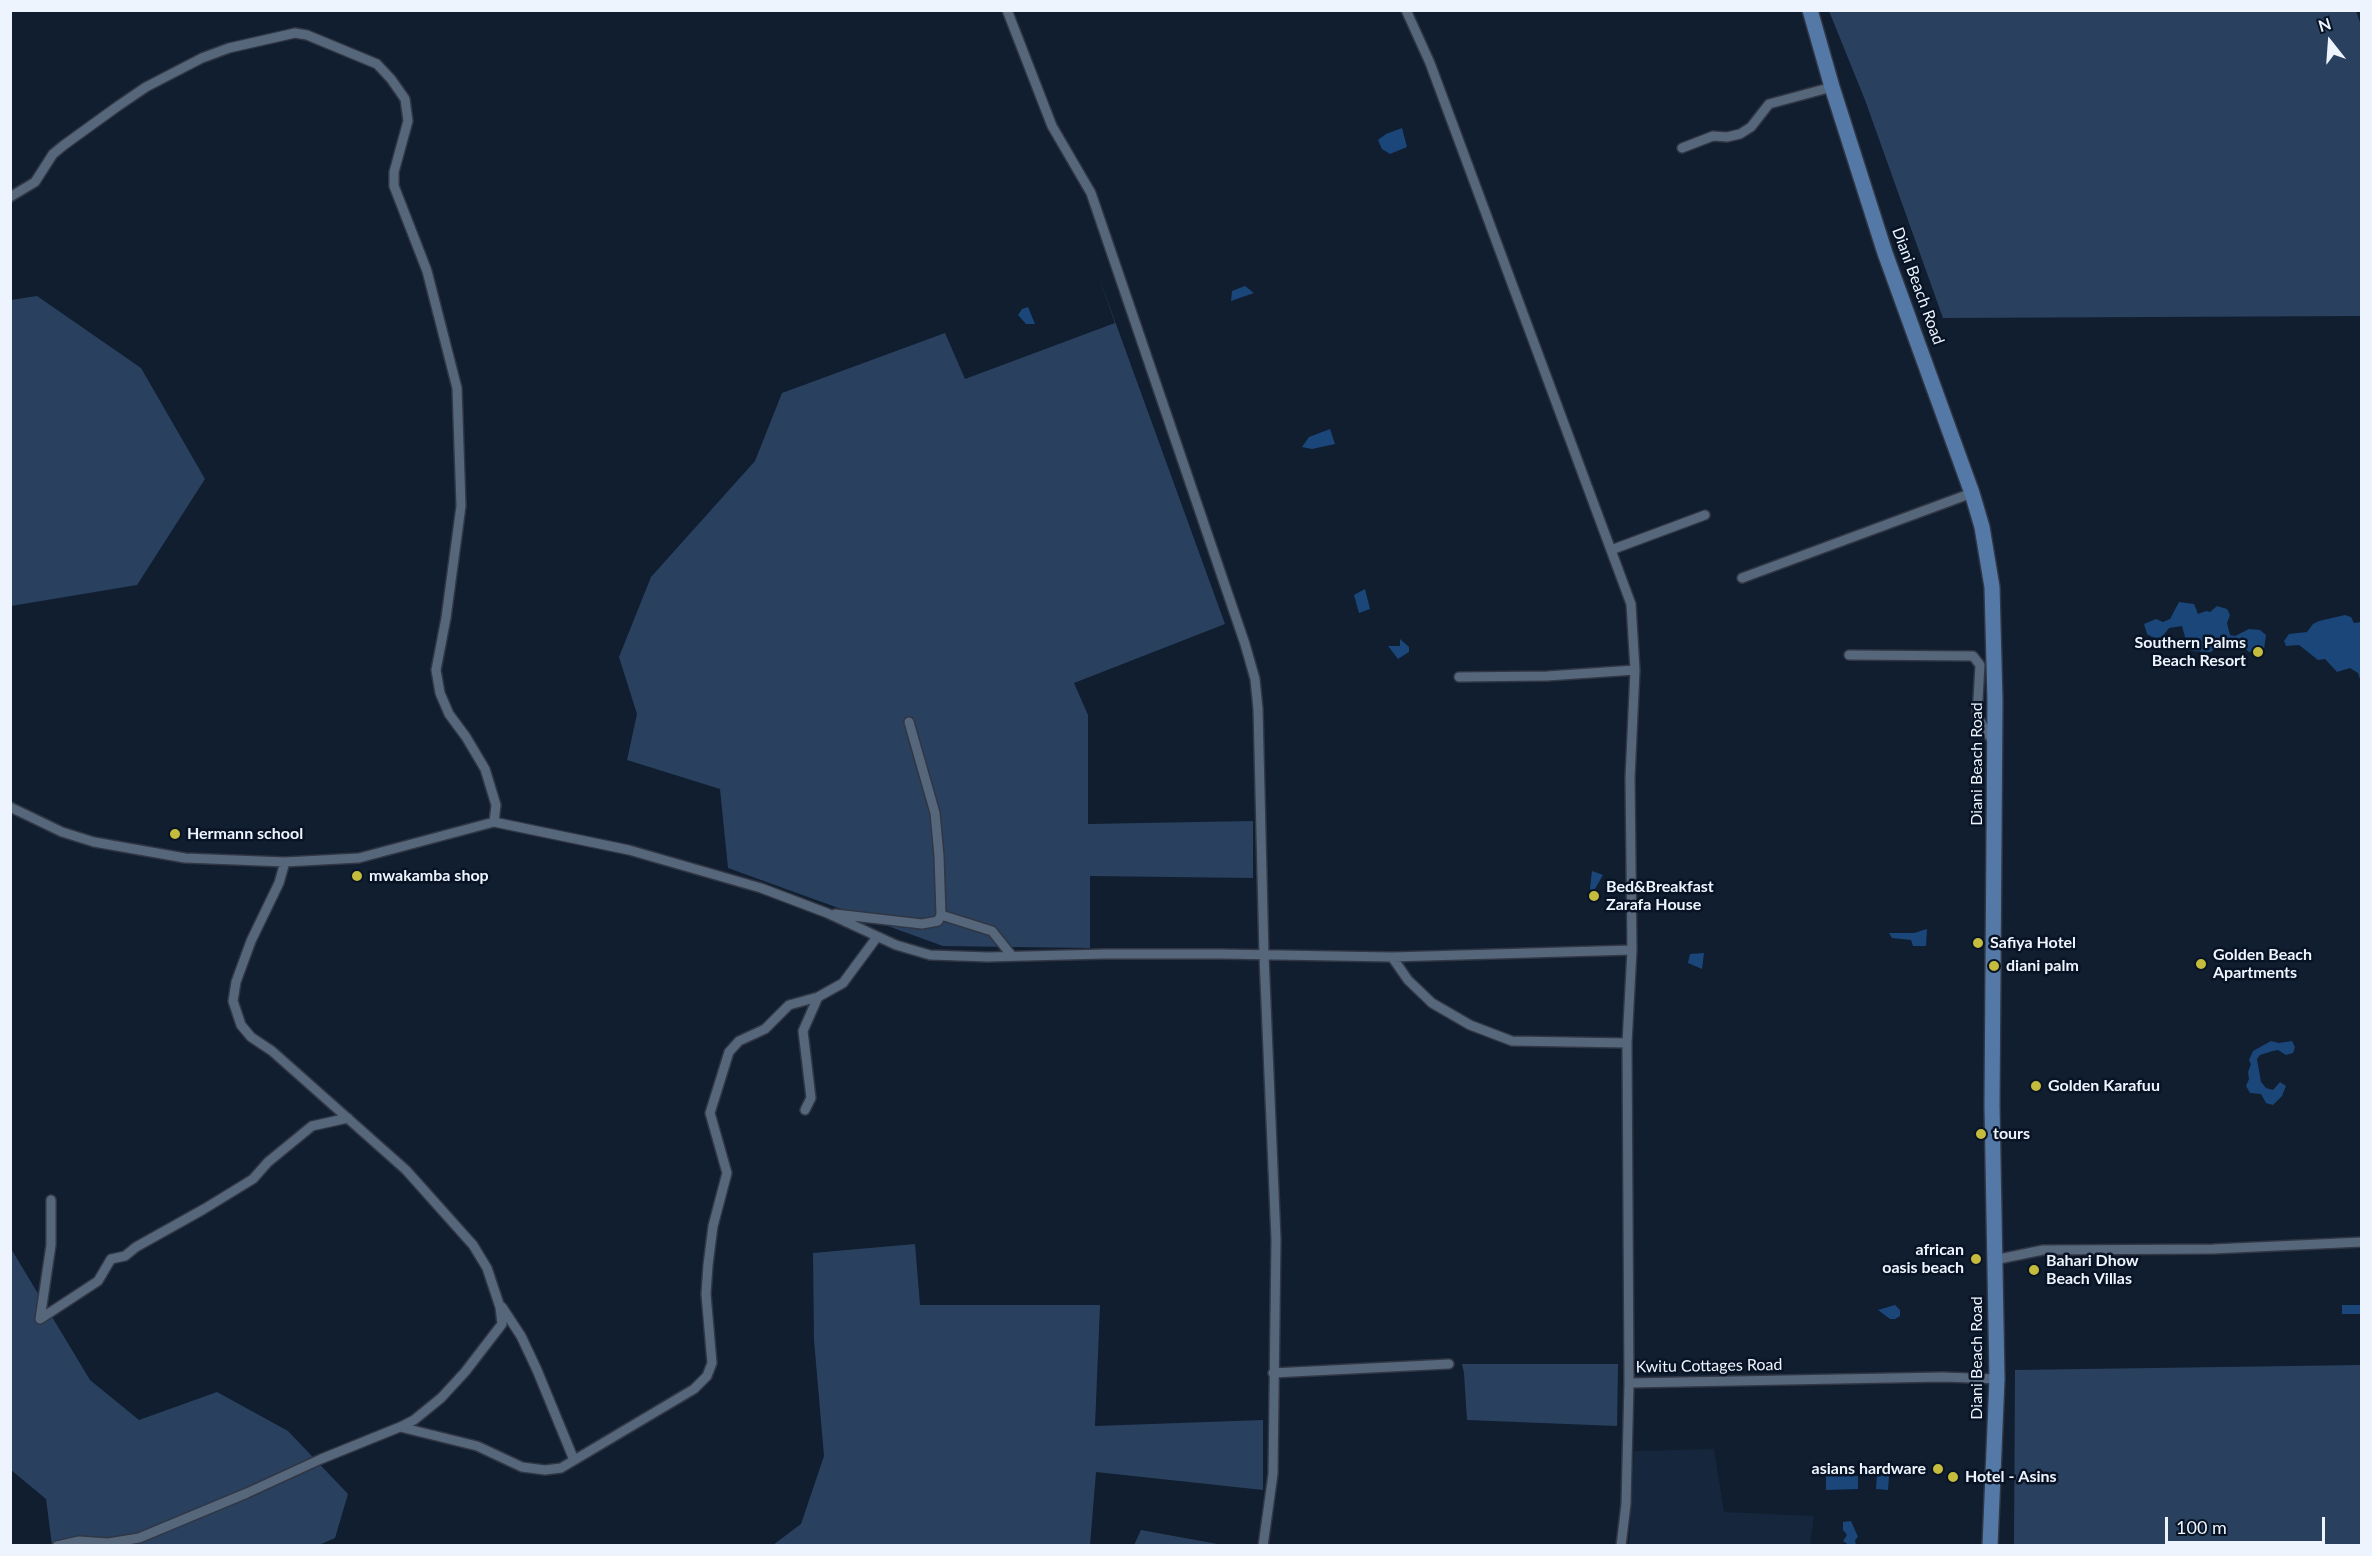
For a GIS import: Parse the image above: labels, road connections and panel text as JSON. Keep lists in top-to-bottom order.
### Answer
{
  "streets": {
    "main road": ["Diani Beach Road"],
    "street": ["Kwitu Cottages Road"]
  },
  "crossings": [
    ["Diani Beach Road", "Kwitu Cottages Road"]
  ],
  "places": [
    "Southern Palms Beach Resort",
    "Hermann school",
    "mwakamba shop",
    "Bed&Breakfast Zarafa House",
    "Safiya Hotel",
    "Golden Beach Apartments",
    "diani palm",
    "Golden Karafuu",
    "tours",
    "african oasis beach",
    "Bahari Dhow Beach Villas",
    "asians hardware",
    "Hotel - Asins"
  ],
  "scale_bar": "100 m",
  "north": "top"
}
